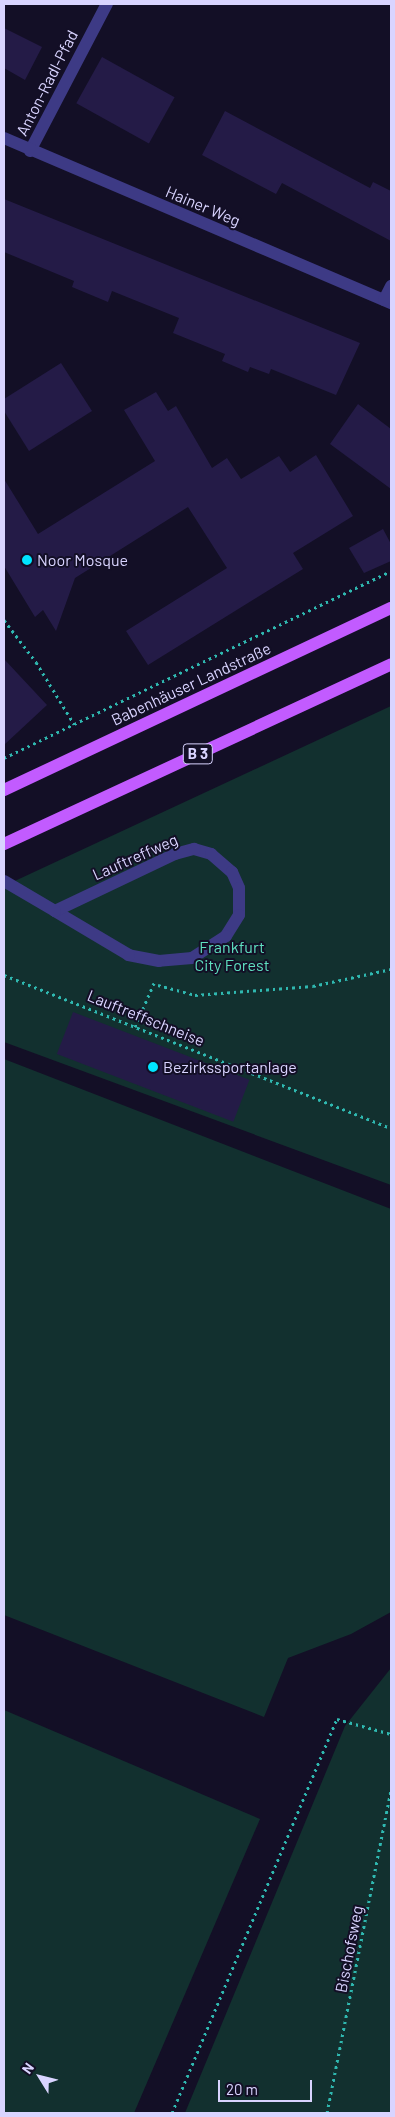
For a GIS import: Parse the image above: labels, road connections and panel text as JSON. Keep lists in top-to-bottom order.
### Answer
{
  "streets": {
    "main road": ["Babenhäuser Landstraße", "B 3"],
    "street": ["Anton-Radl-Pfad", "Hainer Weg", "Lauftreffweg"],
    "path": ["Lauftreffschneise", "Bischofsweg"]
  },
  "crossings": [
    ["Anton-Radl-Pfad", "Hainer Weg"]
  ],
  "parks": ["Frankfurt City Forest"],
  "places": ["Noor Mosque", "Bezirkssportanlage"],
  "scale_bar": "20 m",
  "north": "top left"
}
